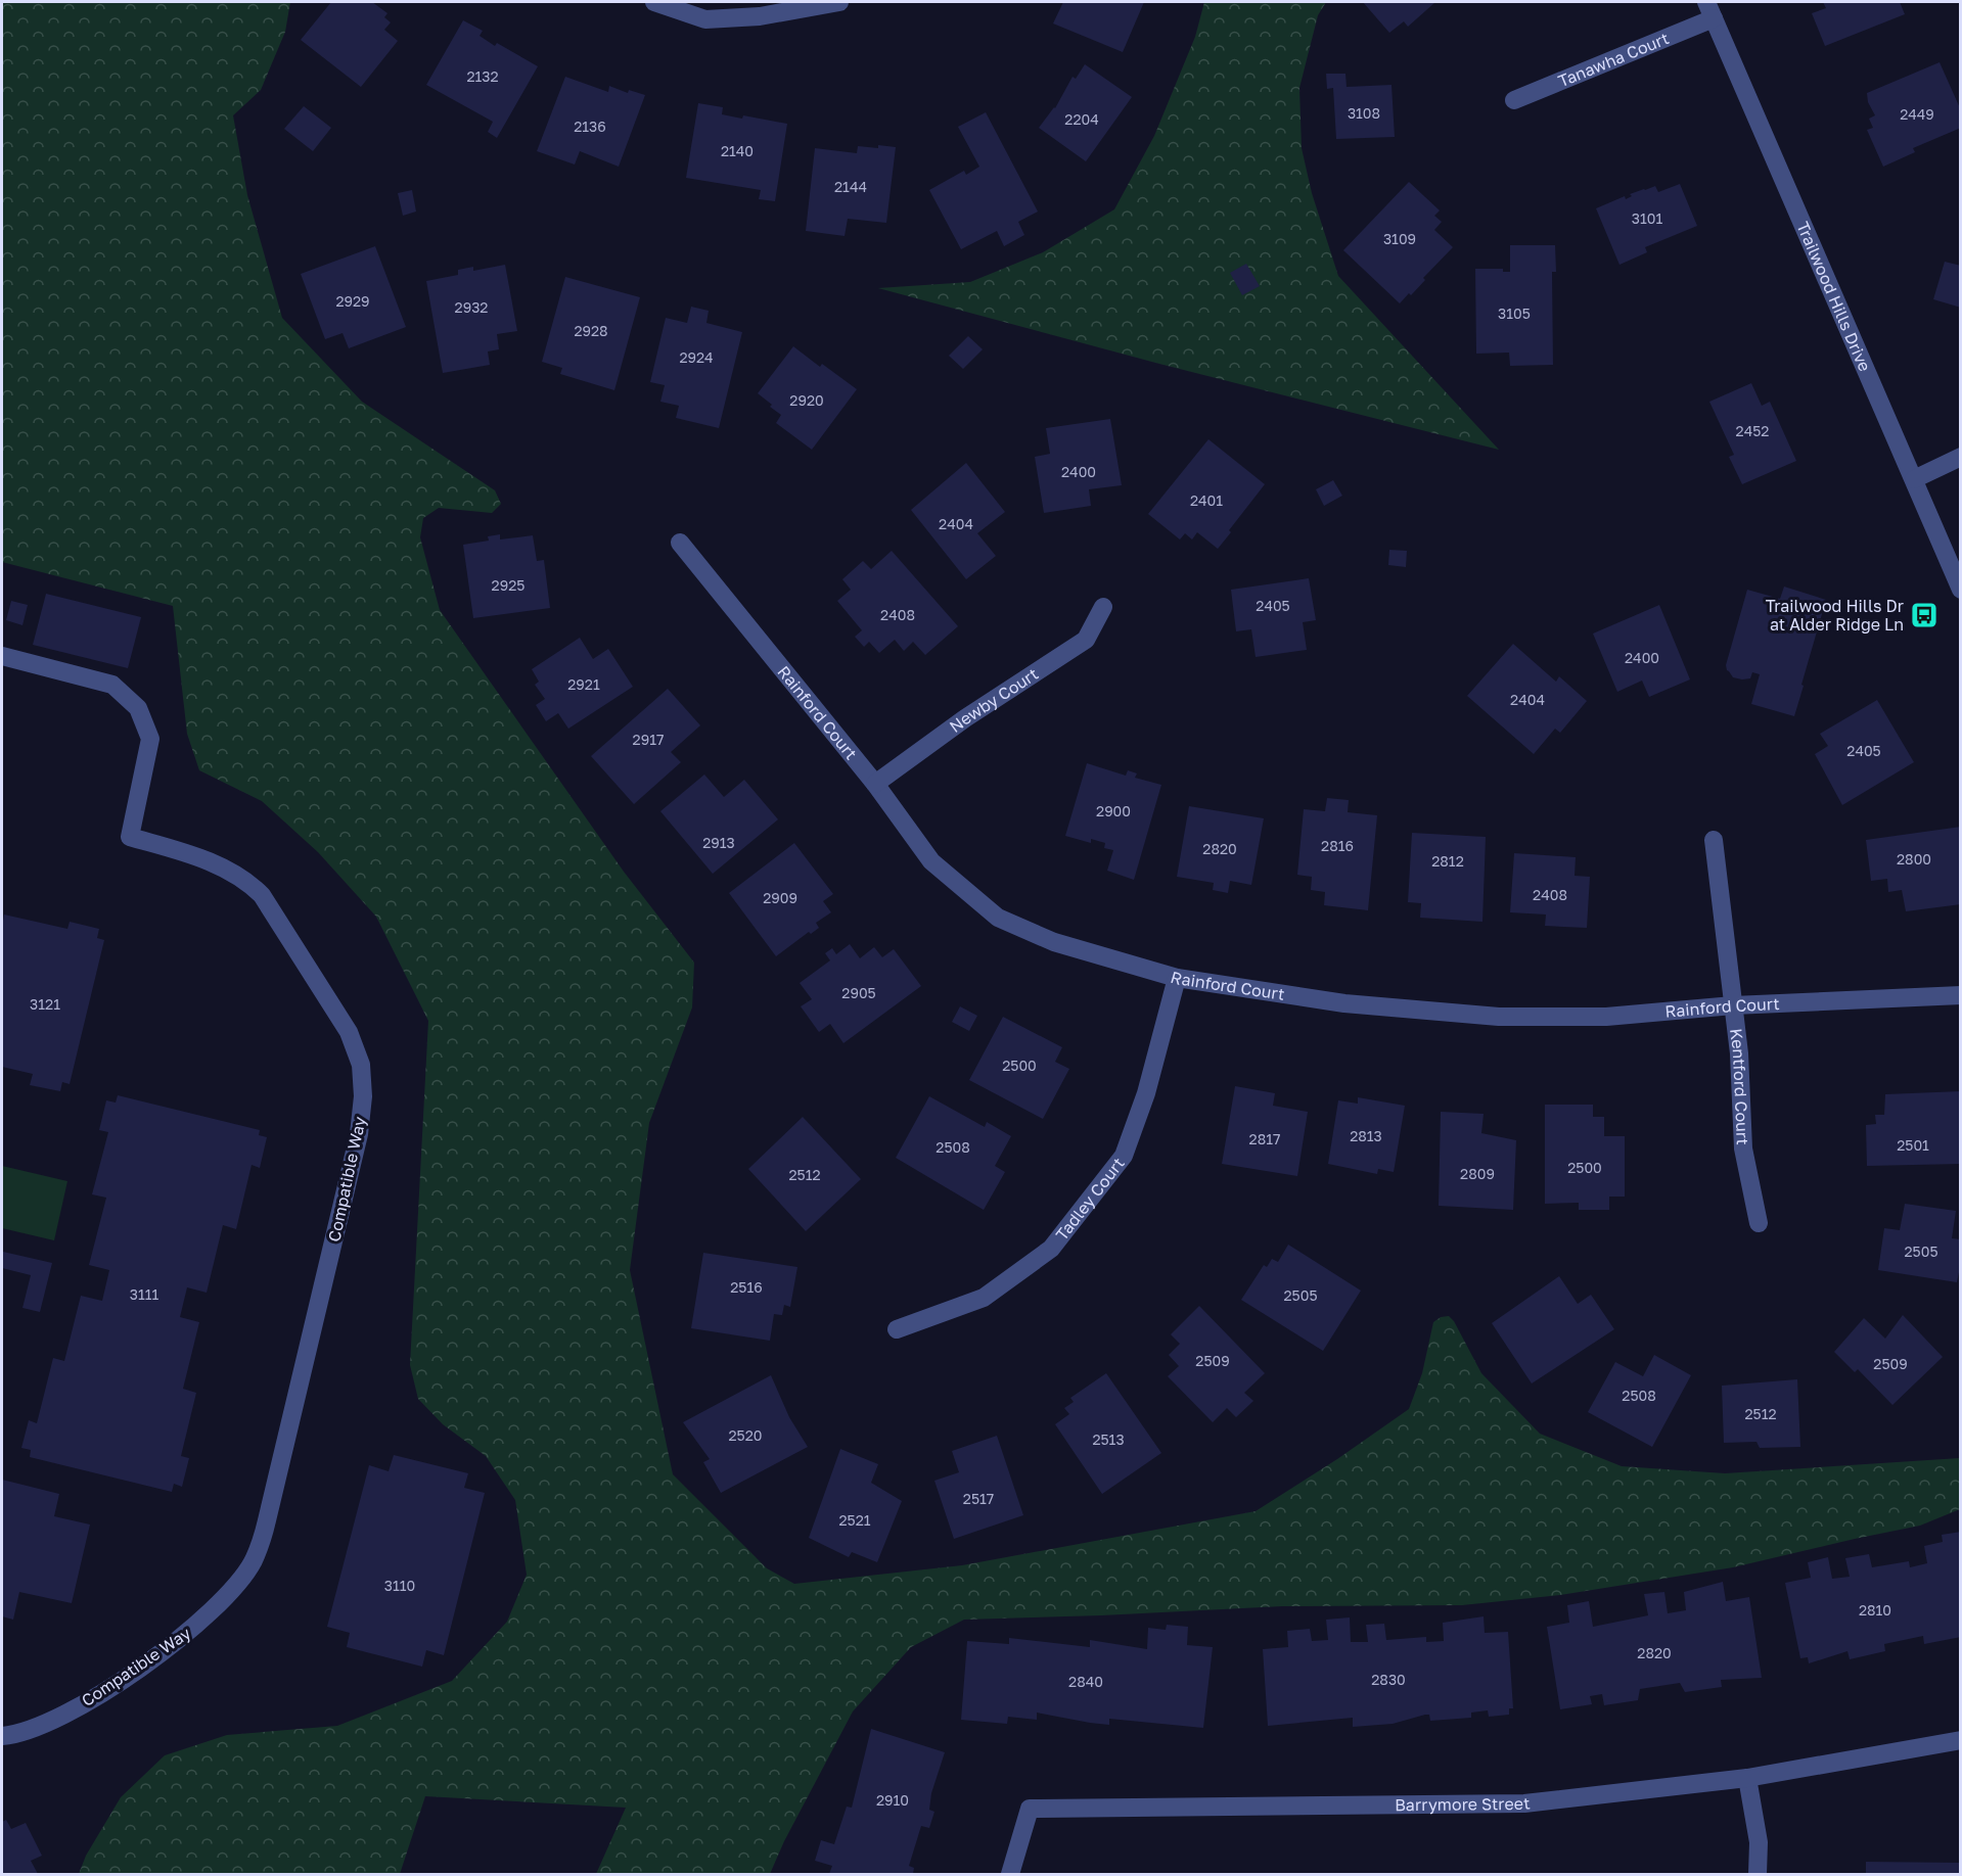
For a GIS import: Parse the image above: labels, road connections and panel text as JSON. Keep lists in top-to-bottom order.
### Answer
{
  "streets": {
    "street": [
      "Tanawha Court",
      "Trailwood Hills Drive",
      "Newby Court",
      "Rainford Court",
      "Kentford Court",
      "Compatible Way",
      "Tadley Court",
      "Barrymore Street"
    ]
  },
  "crossings": [
    ["Tanawha Court", "Trailwood Hills Drive"],
    ["Newby Court", "Rainford Court"],
    ["Rainford Court", "Kentford Court"],
    ["Rainford Court", "Tadley Court"]
  ],
  "places": {
    "bus stop": ["Trailwood Hills Dr at Alder Ridge Ln"]
  },
  "house_numbers": [
    "2132",
    "3108",
    "2449",
    "2204",
    "2136",
    "2140",
    "2144",
    "3101",
    "3109",
    "2929",
    "2932",
    "3105",
    "2928",
    "2924",
    "2920",
    "2452",
    "2400",
    "2401",
    "2404",
    "2925",
    "2405",
    "2408",
    "2400",
    "2921",
    "2404",
    "2917",
    "2405",
    "2900",
    "2913",
    "2816",
    "2820",
    "2800",
    "2812",
    "2408",
    "2909",
    "2905",
    "3121",
    "2500",
    "2813",
    "2817",
    "2501",
    "2508",
    "2500",
    "2809",
    "2512",
    "2505",
    "2516",
    "3111",
    "2505",
    "2509",
    "2509",
    "2508",
    "2512",
    "2520",
    "2513",
    "2517",
    "2521",
    "3110",
    "2810",
    "2820",
    "2830",
    "2840",
    "2910"
  ]
}
